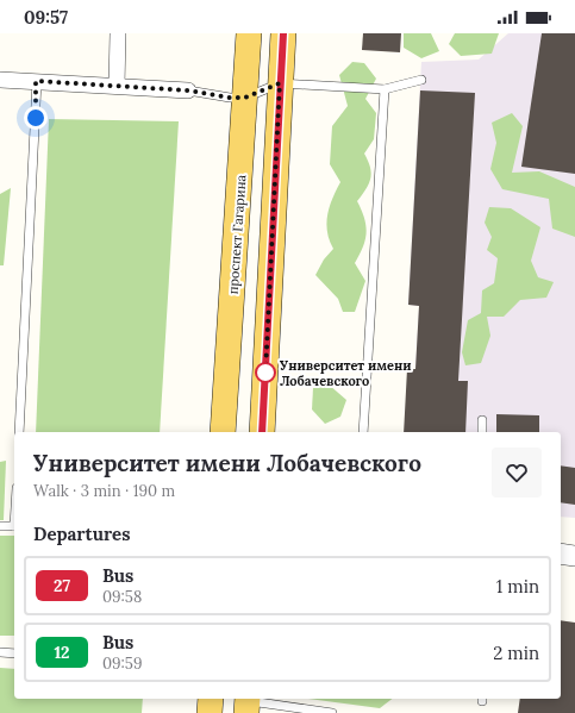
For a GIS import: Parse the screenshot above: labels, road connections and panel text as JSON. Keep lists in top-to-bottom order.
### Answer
{
  "streets": {
    "main road": ["проспект Гагарина"]
  },
  "places": ["Университет имени Лобачевского"],
  "lines": ["bus line 27"],
  "page": {
    "status": "09:57",
    "heading": [
      ["Университет имени Лобачевского", "Walk · 3 min · 190 m"],
      "Departures"
    ],
    "list": [
      {
        "mark": "27",
        "name": "Bus",
        "note": "09:58",
        "value": "1 min"
      },
      {
        "mark": "12",
        "name": "Bus",
        "note": "09:59",
        "value": "2 min"
      }
    ]
  }
}
